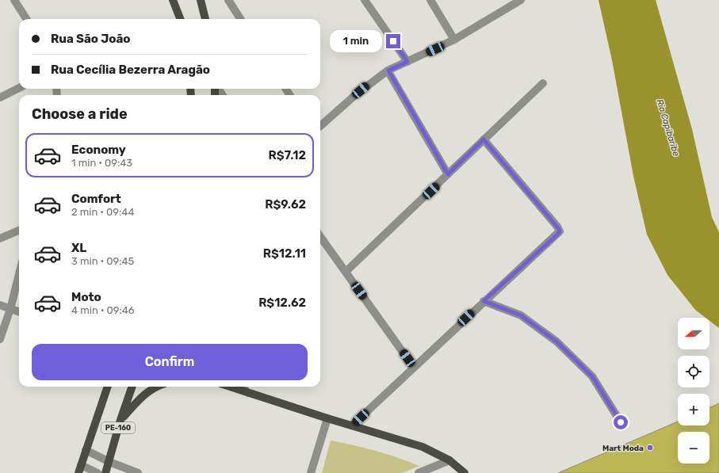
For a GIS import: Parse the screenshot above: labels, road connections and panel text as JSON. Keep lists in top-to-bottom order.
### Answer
{
  "streets": {
    "main road": ["PE-160"]
  },
  "water": ["Rio Capibaribe"],
  "places": ["Mart Moda"],
  "north": "left",
  "page": {
    "banner": ["Rua São João", "Rua Cecília Bezerra Aragão"],
    "bubble": "1 min",
    "heading": "Choose a ride",
    "list": [
      {
        "name": "Economy",
        "note": "1 min · 09:43",
        "value": "R$7.12"
      },
      {
        "name": "Comfort",
        "note": "2 min · 09:44",
        "value": "R$9.62"
      },
      {
        "name": "XL",
        "note": "3 min · 09:45",
        "value": "R$12.11"
      },
      {
        "name": "Moto",
        "note": "4 min · 09:46",
        "value": "R$12.62"
      }
    ],
    "map_buttons": ["+", "−"],
    "buttons": "Confirm"
  }
}
